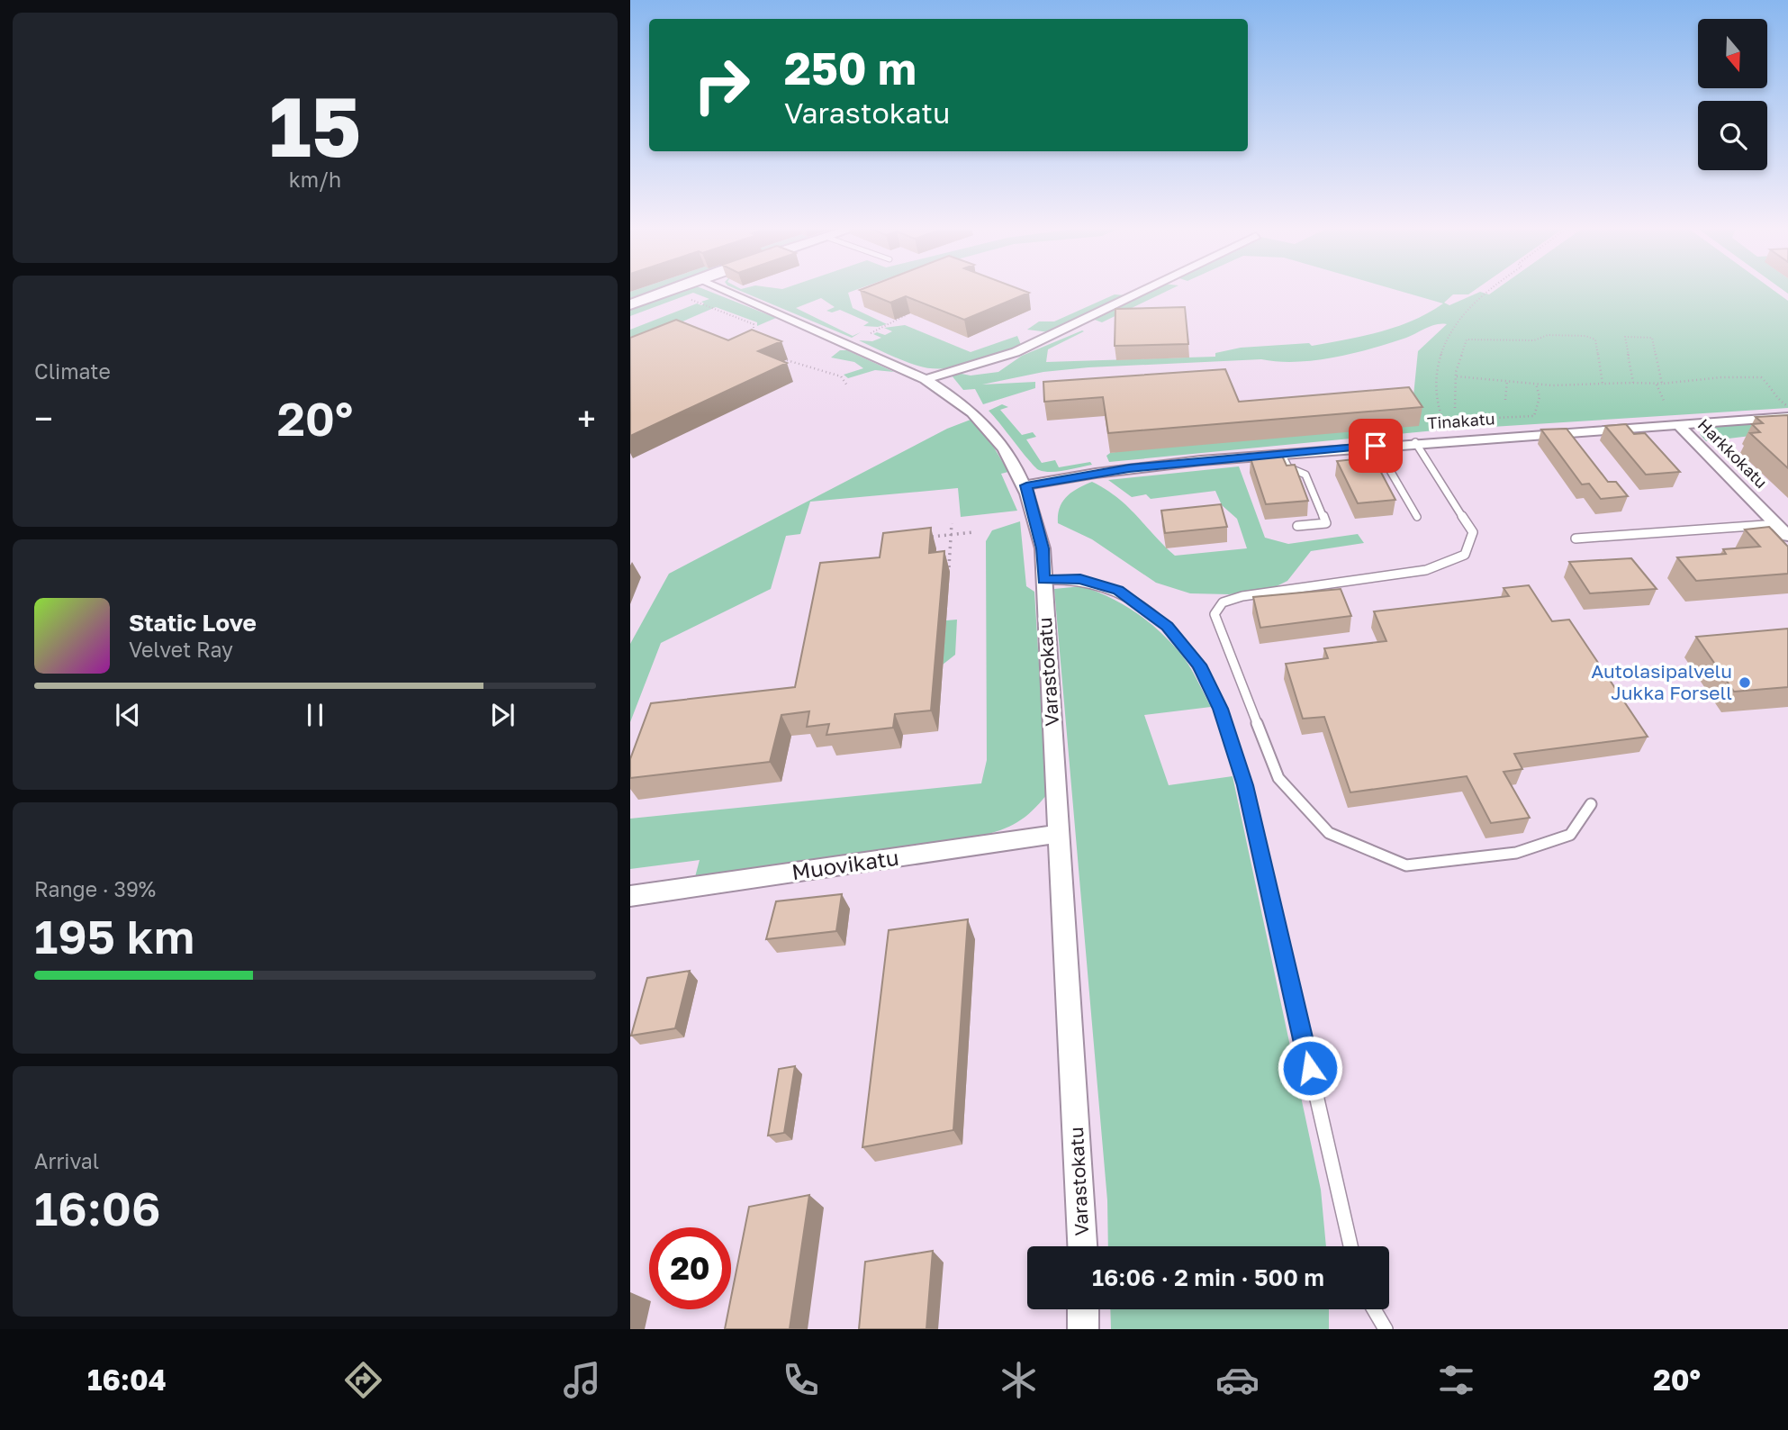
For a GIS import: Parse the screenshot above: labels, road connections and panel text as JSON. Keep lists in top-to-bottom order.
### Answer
{
  "streets": {
    "street": [
      "Tinakatu",
      "Harkkokatu",
      "Varastokatu",
      "Muovikatu"
    ]
  },
  "crossings": [
    ["Tinakatu", "Harkkokatu"],
    ["Tinakatu", "Varastokatu"],
    ["Varastokatu", "Muovikatu"]
  ],
  "places": ["Autolasipalvelu Jukka Forsell"],
  "north": "bottom",
  "page": {
    "tile": [
      ["15", "km/h"],
      "Climate",
      ["Range · 39%", "195 km"],
      ["Arrival", "16:06"]
    ],
    "turn": ["250 m", "Varastokatu"],
    "heat": ["−", "20°", "+"],
    "song": ["Static Love", "Velvet Ray"],
    "limit": "20",
    "trip": "16:06 · 2 min · 500 m",
    "tabs": ["16:04", "20°"]
  }
}
